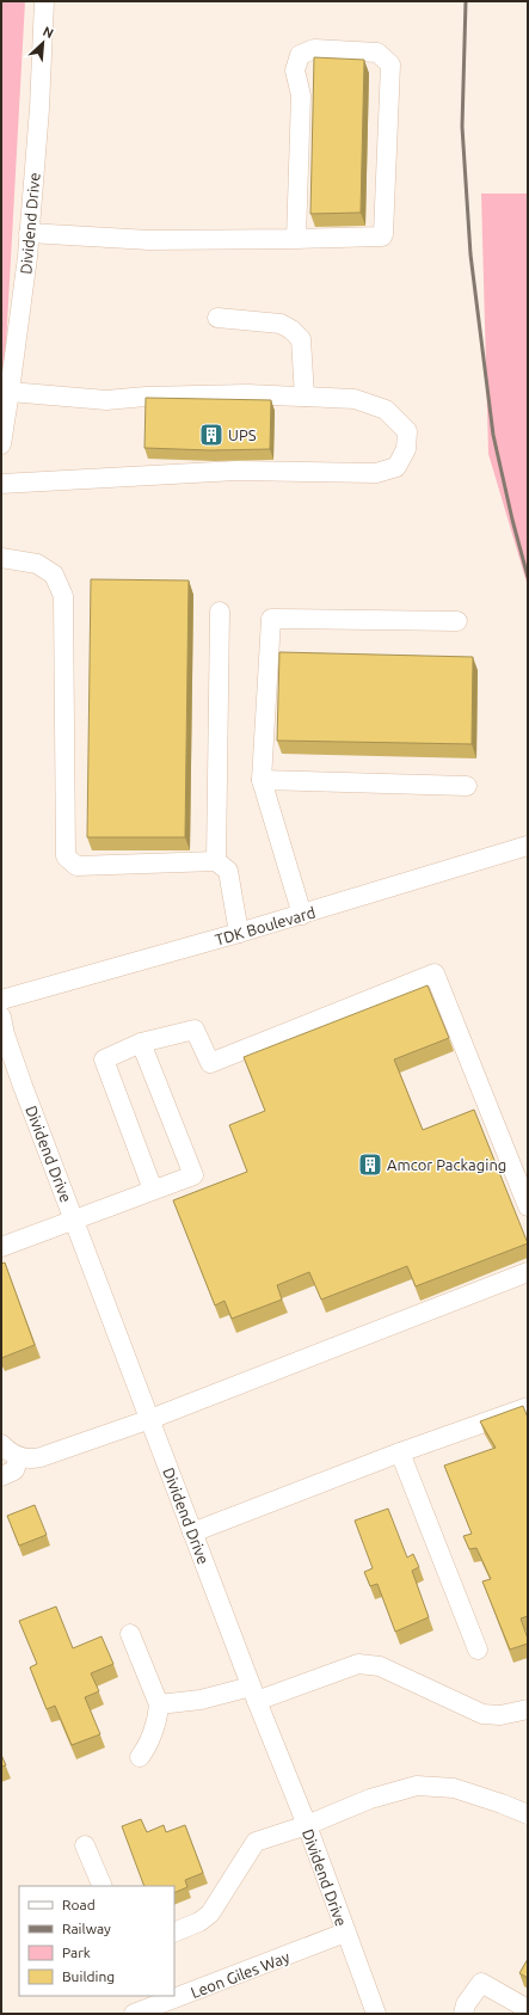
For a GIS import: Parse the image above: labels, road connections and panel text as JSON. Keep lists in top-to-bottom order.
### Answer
{
  "streets": {
    "street": ["Dividend Drive", "TDK Boulevard", "Leon Giles Way"]
  },
  "crossings": [
    ["Dividend Drive", "Leon Giles Way"]
  ],
  "places": {
    "building": ["UPS", "Amcor Packaging"]
  },
  "legend": [
    "Road",
    "Railway",
    "Park",
    "Building"
  ],
  "north": "top right"
}
